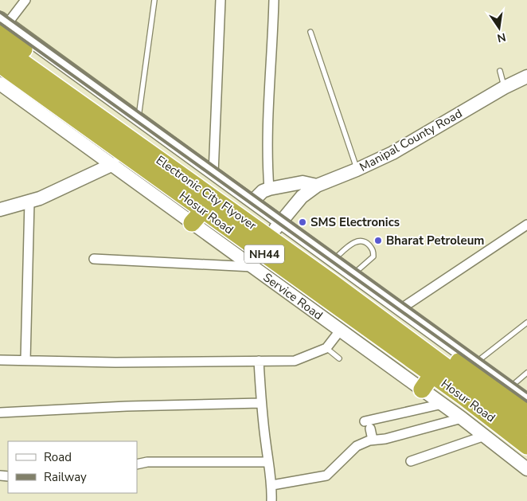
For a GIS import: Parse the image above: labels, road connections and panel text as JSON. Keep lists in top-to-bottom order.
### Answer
{
  "streets": {
    "highway": ["Electronic City Flyover", "Hosur Road", "NH44"],
    "street": ["Manipal County Road", "Service Road"]
  },
  "crossings": [
    ["Manipal County Road", "NH44"]
  ],
  "places": ["SMS Electronics", "Bharat Petroleum"],
  "legend": ["Road", "Railway"],
  "north": "bottom"
}
